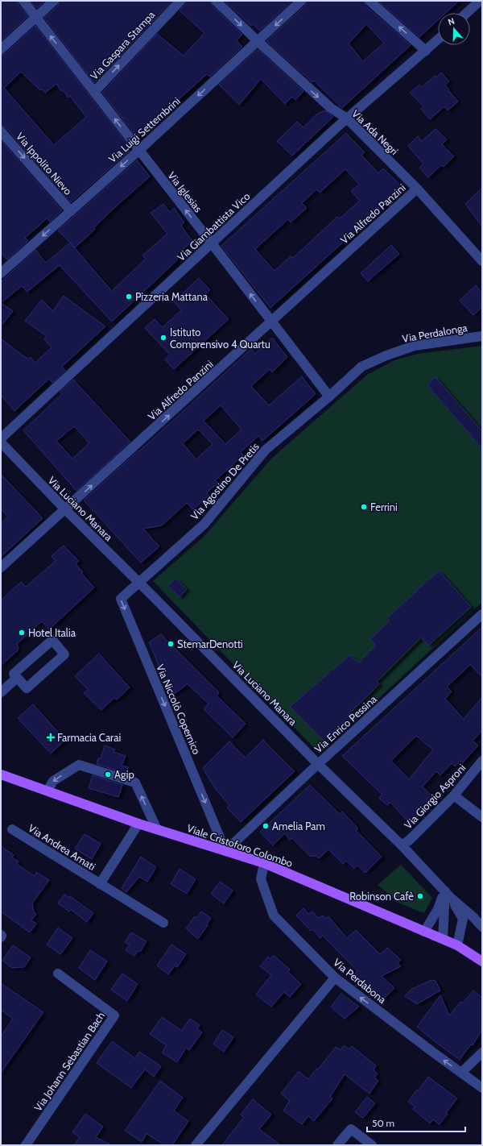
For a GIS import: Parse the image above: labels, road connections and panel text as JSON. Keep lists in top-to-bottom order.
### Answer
{
  "streets": {
    "main road": ["Viale Cristoforo Colombo"],
    "street": [
      "Via Gaspara Stampa",
      "Via Luigi Settembrini",
      "Via Ada Negri",
      "Via Ippolito Nievo",
      "Via Iglesias",
      "Via Alfredo Panzini",
      "Via Giambattista Vico",
      "Via Perdalonga",
      "Via Agostino De Pretis",
      "Via Luciano Manara",
      "Via Niccolò Copernico",
      "Via Enrico Pessina",
      "Via Giorgio Asproni",
      "Via Andrea Amati",
      "Via Perdabona",
      "Via Johann Sebastian Bach"
    ]
  },
  "crossings": [
    ["Via Gaspara Stampa", "Via Iglesias"],
    ["Via Luigi Settembrini", "Via Ada Negri"],
    ["Via Luigi Settembrini", "Via Ippolito Nievo"],
    ["Via Luigi Settembrini", "Via Iglesias"],
    ["Via Ada Negri", "Via Alfredo Panzini"],
    ["Via Ada Negri", "Via Giambattista Vico"],
    ["Via Iglesias", "Via Alfredo Panzini"],
    ["Via Iglesias", "Via Giambattista Vico"],
    ["Via Iglesias", "Via Perdalonga"],
    ["Via Iglesias", "Via Agostino De Pretis"],
    ["Via Alfredo Panzini", "Via Luciano Manara"],
    ["Via Perdalonga", "Via Agostino De Pretis"],
    ["Via Agostino De Pretis", "Via Luciano Manara"],
    ["Via Agostino De Pretis", "Via Niccolò Copernico"],
    ["Via Luciano Manara", "Via Niccolò Copernico"],
    ["Via Luciano Manara", "Via Enrico Pessina"],
    ["Via Luciano Manara", "Via Giorgio Asproni"],
    ["Via Luciano Manara", "Viale Cristoforo Colombo"],
    ["Via Niccolò Copernico", "Via Enrico Pessina"],
    ["Via Niccolò Copernico", "Viale Cristoforo Colombo"],
    ["Via Enrico Pessina", "Viale Cristoforo Colombo"],
    ["Viale Cristoforo Colombo", "Via Andrea Amati"],
    ["Viale Cristoforo Colombo", "Via Perdabona"]
  ],
  "one_way": [
    "Via Gaspara Stampa",
    "Via Luigi Settembrini",
    "Via Ada Negri",
    "Via Ippolito Nievo",
    "Via Iglesias",
    "Via Alfredo Panzini",
    "Via Niccolò Copernico",
    "Via Perdabona"
  ],
  "places": {
    "other": [
      "Pizzeria Mattana",
      "Istituto Comprensivo 4 Quartu",
      "Ferrini",
      "Hotel Italia",
      "StemarDenotti",
      "Agip",
      "Amelia Pam",
      "Robinson Cafè"
    ],
    "health": ["Farmacia Carai"]
  },
  "scale_bar": "50 m",
  "north": "top"
}
